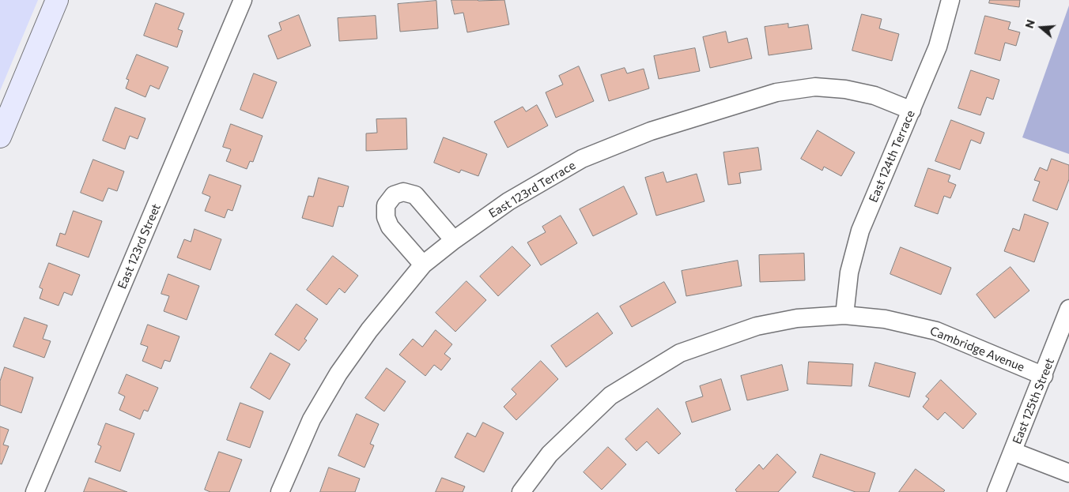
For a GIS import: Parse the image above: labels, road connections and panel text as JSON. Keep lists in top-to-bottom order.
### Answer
{
  "streets": {
    "street": [
      "East 124th Terrace",
      "East 123rd Terrace",
      "East 123rd Street",
      "Cambridge Avenue",
      "East 125th Street"
    ]
  },
  "crossings": [
    ["East 124th Terrace", "East 123rd Terrace"],
    ["East 124th Terrace", "Cambridge Avenue"],
    ["Cambridge Avenue", "East 125th Street"]
  ],
  "north": "left"
}
